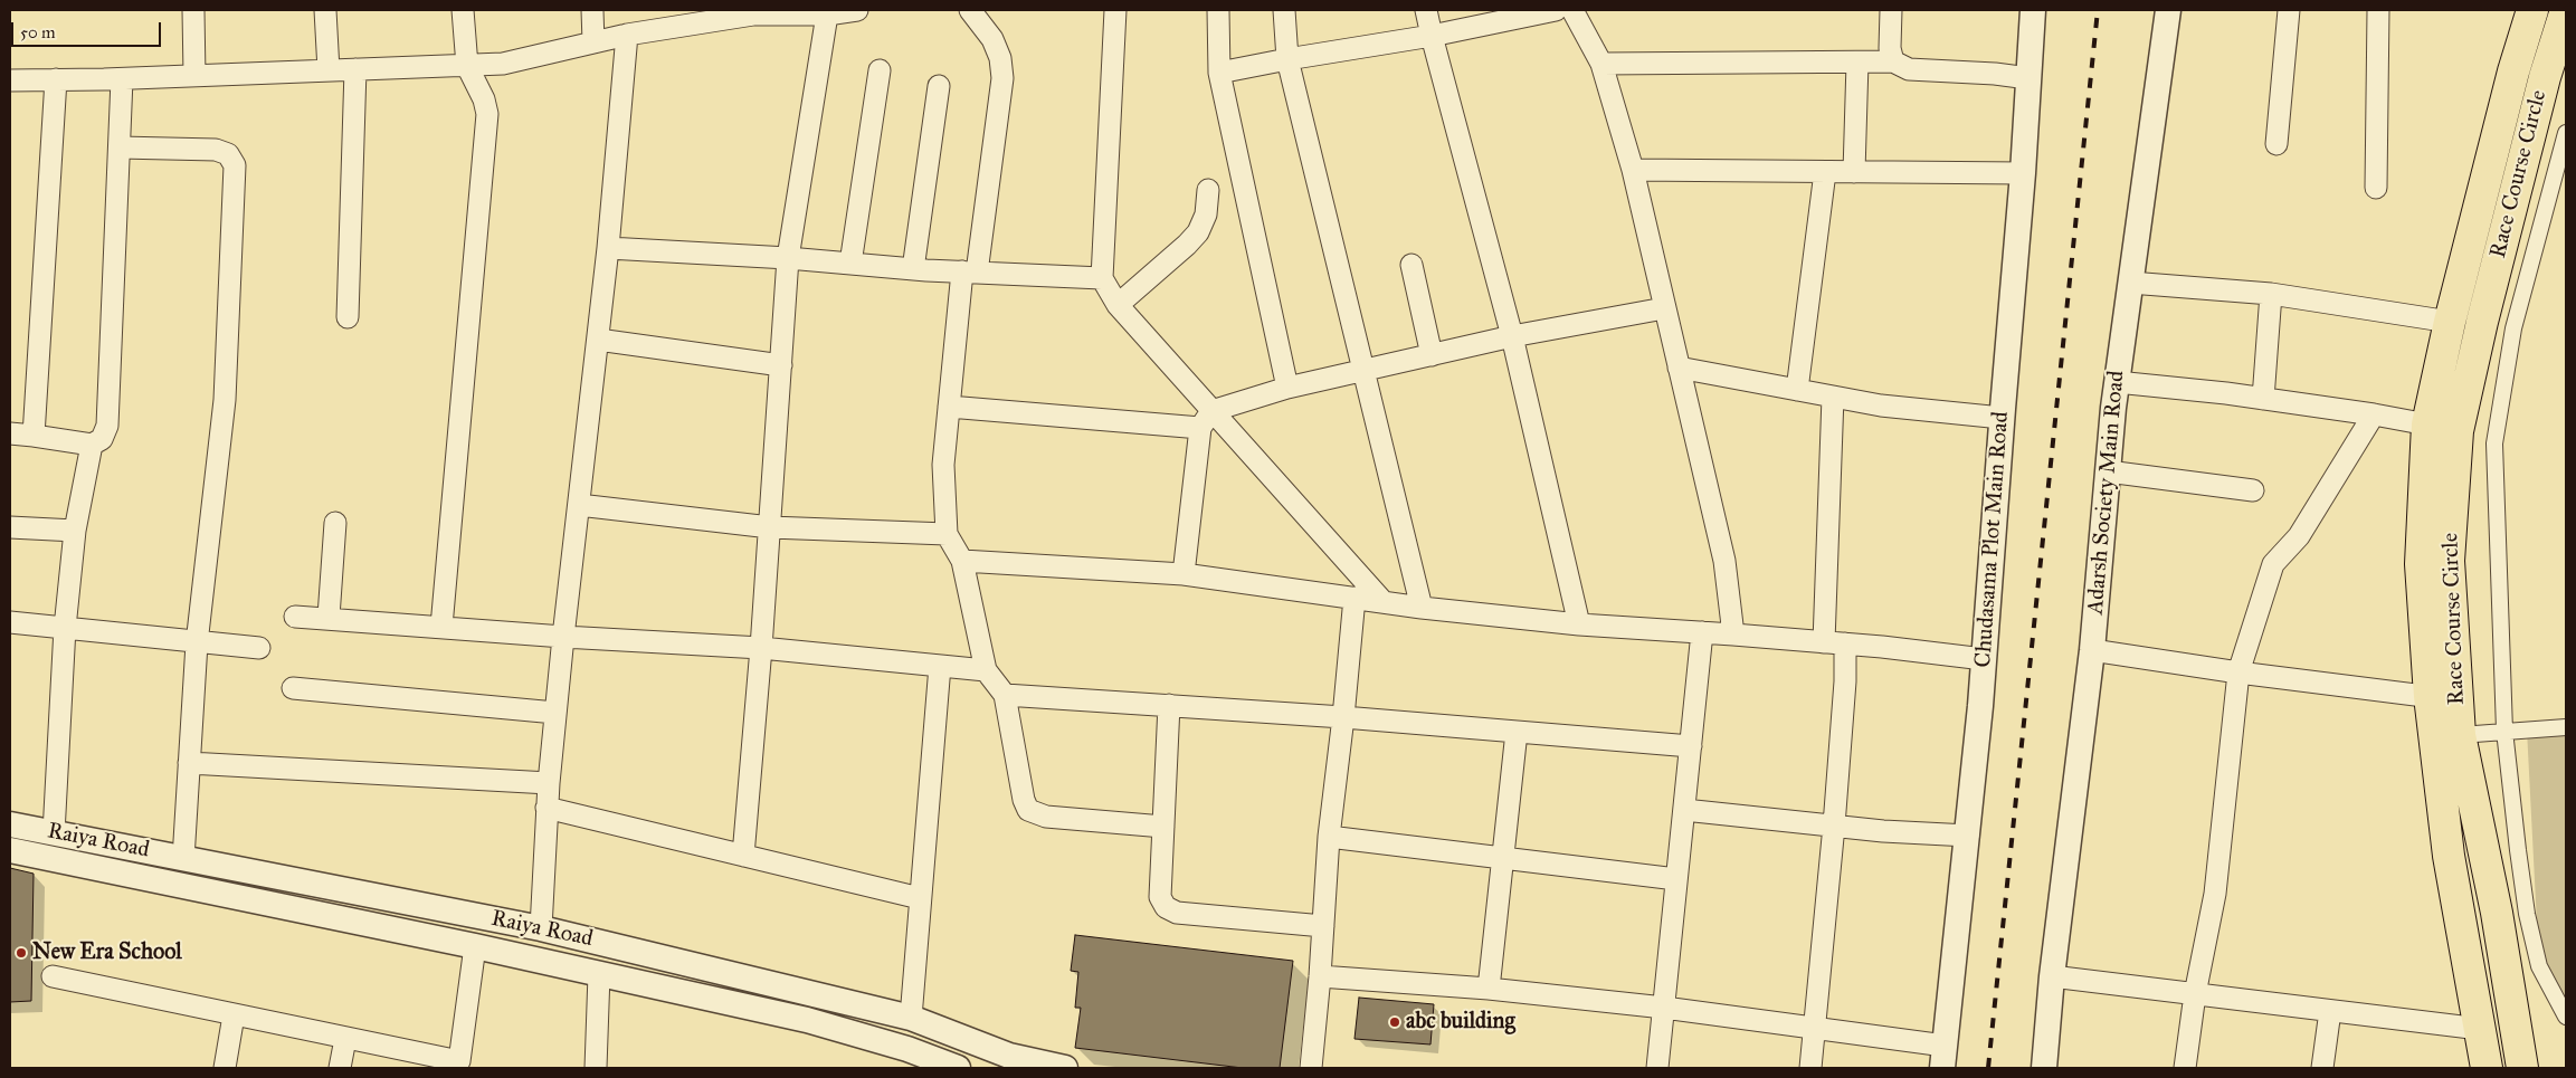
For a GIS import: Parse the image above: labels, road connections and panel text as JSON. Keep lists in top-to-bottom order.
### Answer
{
  "streets": {
    "main road": ["Race Course Circle"],
    "street": ["Adarsh Society Main Road", "Chudasama Plot Main Road", "Raiya Road"]
  },
  "places": ["New Era School", "abc building"],
  "scale_bar": "50 m"
}
